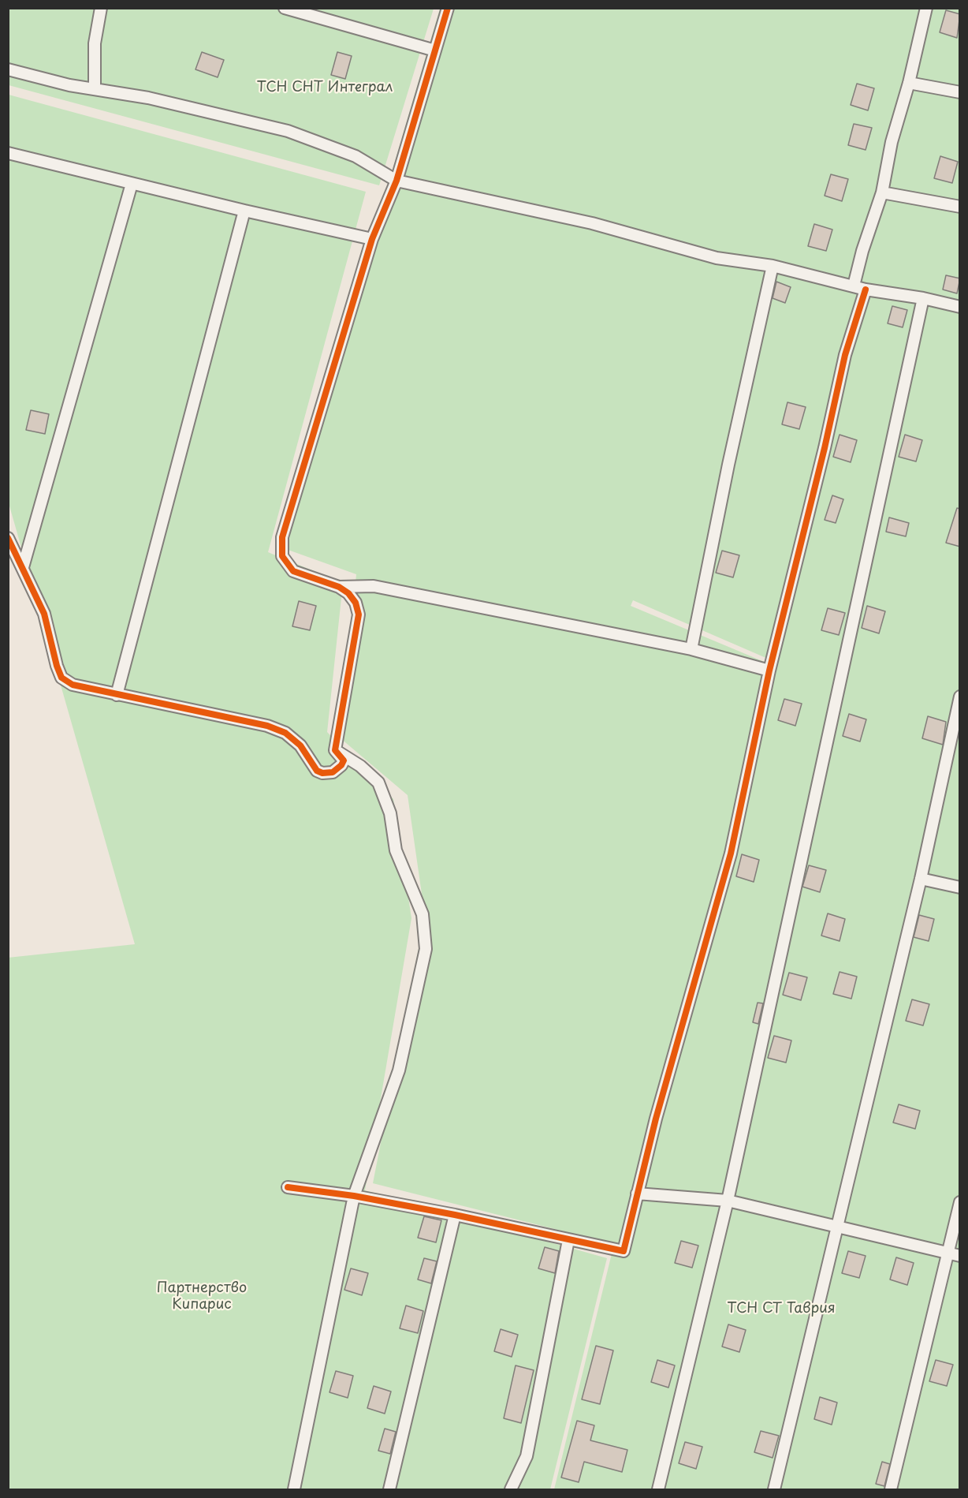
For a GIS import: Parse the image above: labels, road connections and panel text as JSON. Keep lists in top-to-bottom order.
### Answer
{
  "parks": ["ТСН СНТ Интеграл", "Партнерство Кипарис", "ТСН СТ Таврия"]
}
